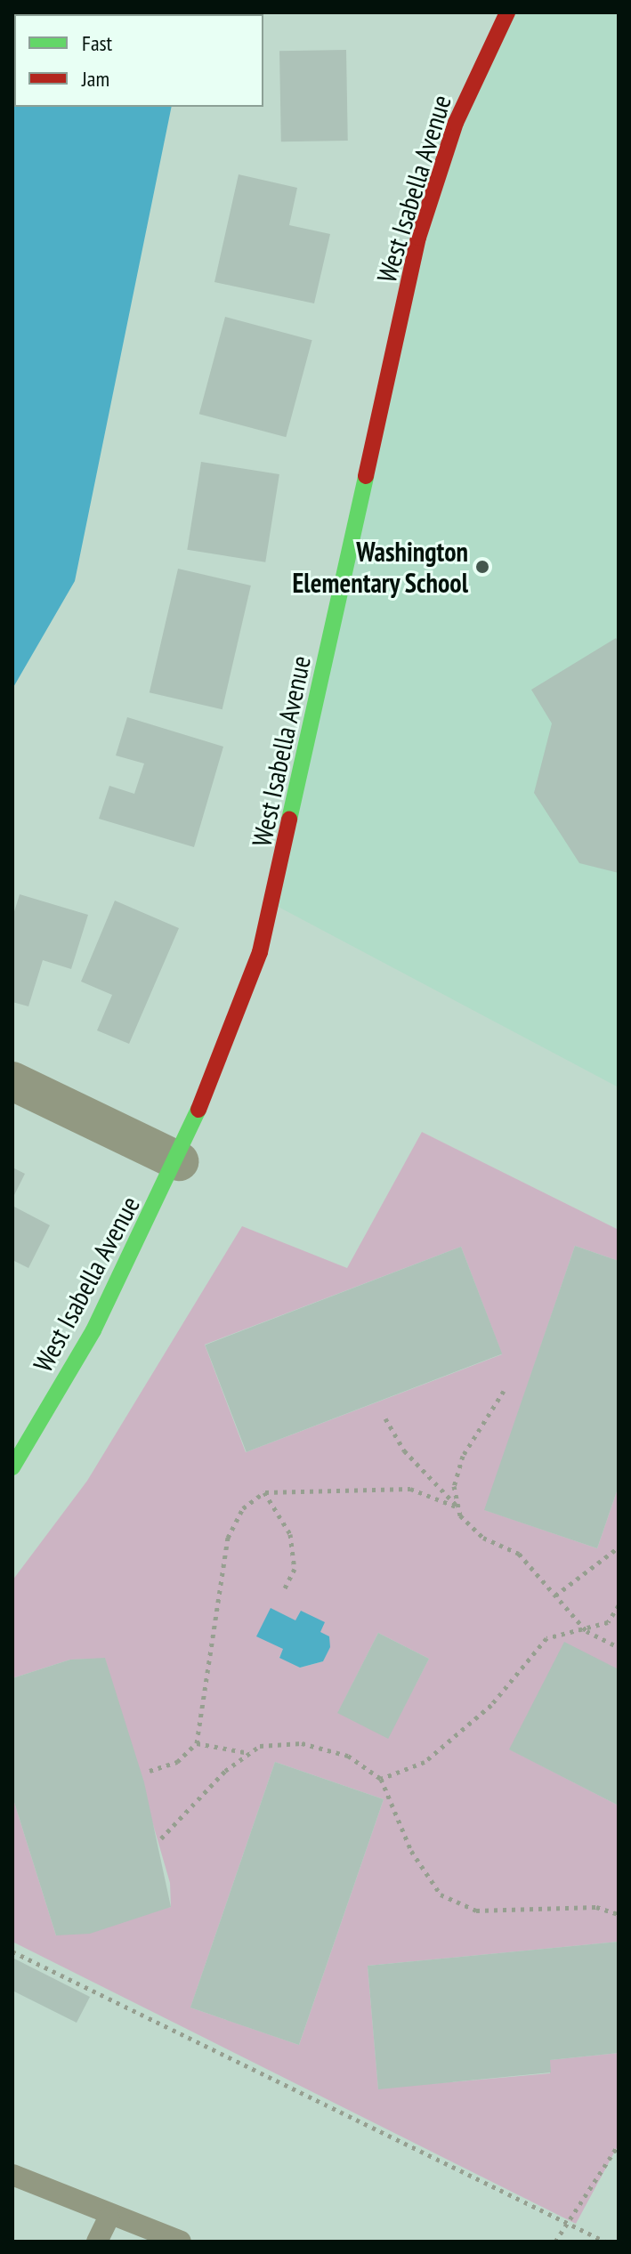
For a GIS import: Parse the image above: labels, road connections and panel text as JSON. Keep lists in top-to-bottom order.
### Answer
{
  "streets": {
    "street": ["West Isabella Avenue"]
  },
  "places": ["Washington Elementary School"],
  "legend": ["Fast", "Jam"]
}
